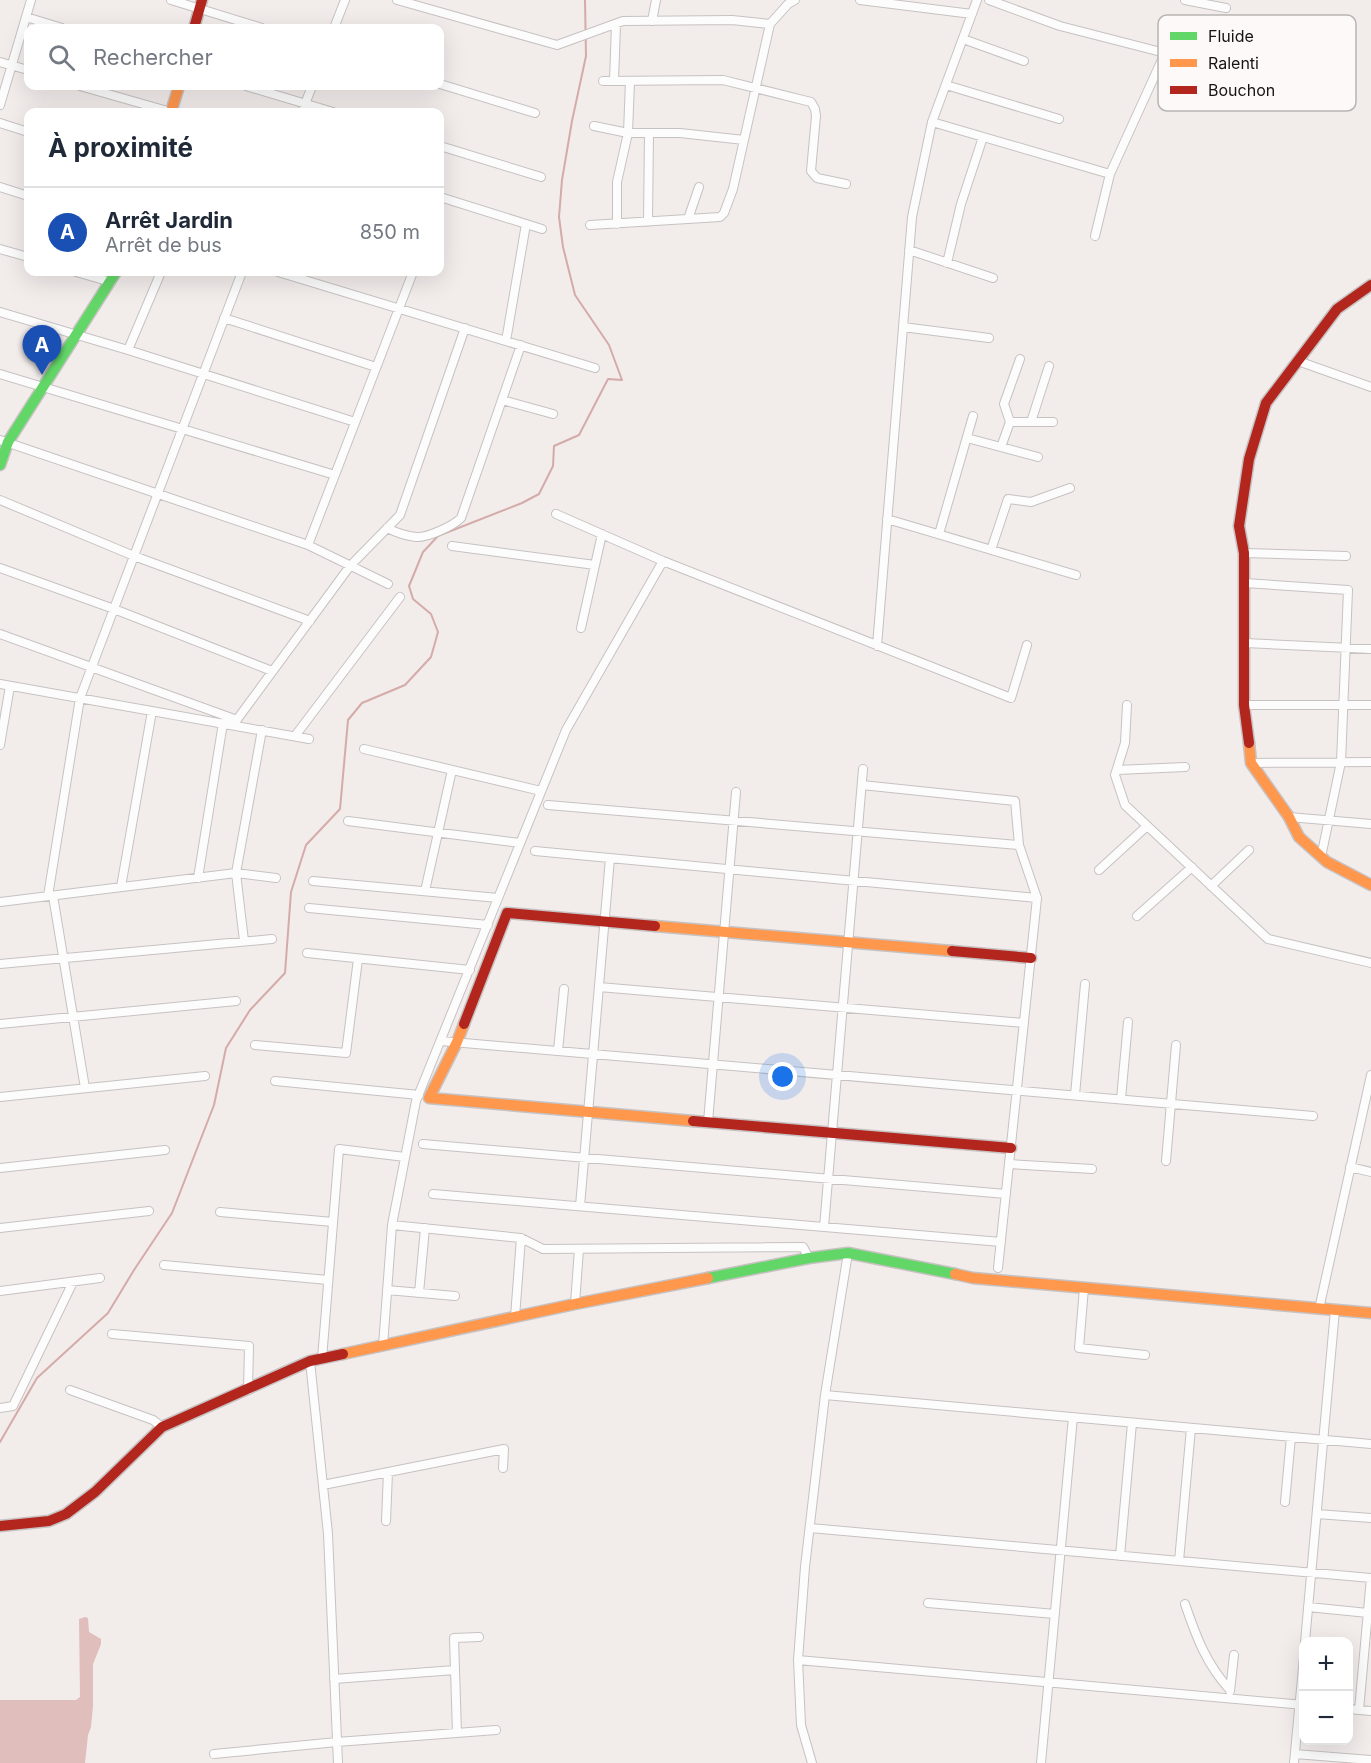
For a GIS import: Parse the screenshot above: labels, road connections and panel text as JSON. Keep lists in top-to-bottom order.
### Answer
{
  "legend": ["Fluide", "Ralenti", "Bouchon"],
  "page": {
    "search": "Rechercher",
    "heading": "À proximité",
    "list": [
      {
        "mark": "A",
        "name": "Arrêt Jardin",
        "note": "Arrêt de bus",
        "value": "850 m"
      }
    ],
    "pins": "A",
    "map_buttons": ["+", "−"]
  }
}
